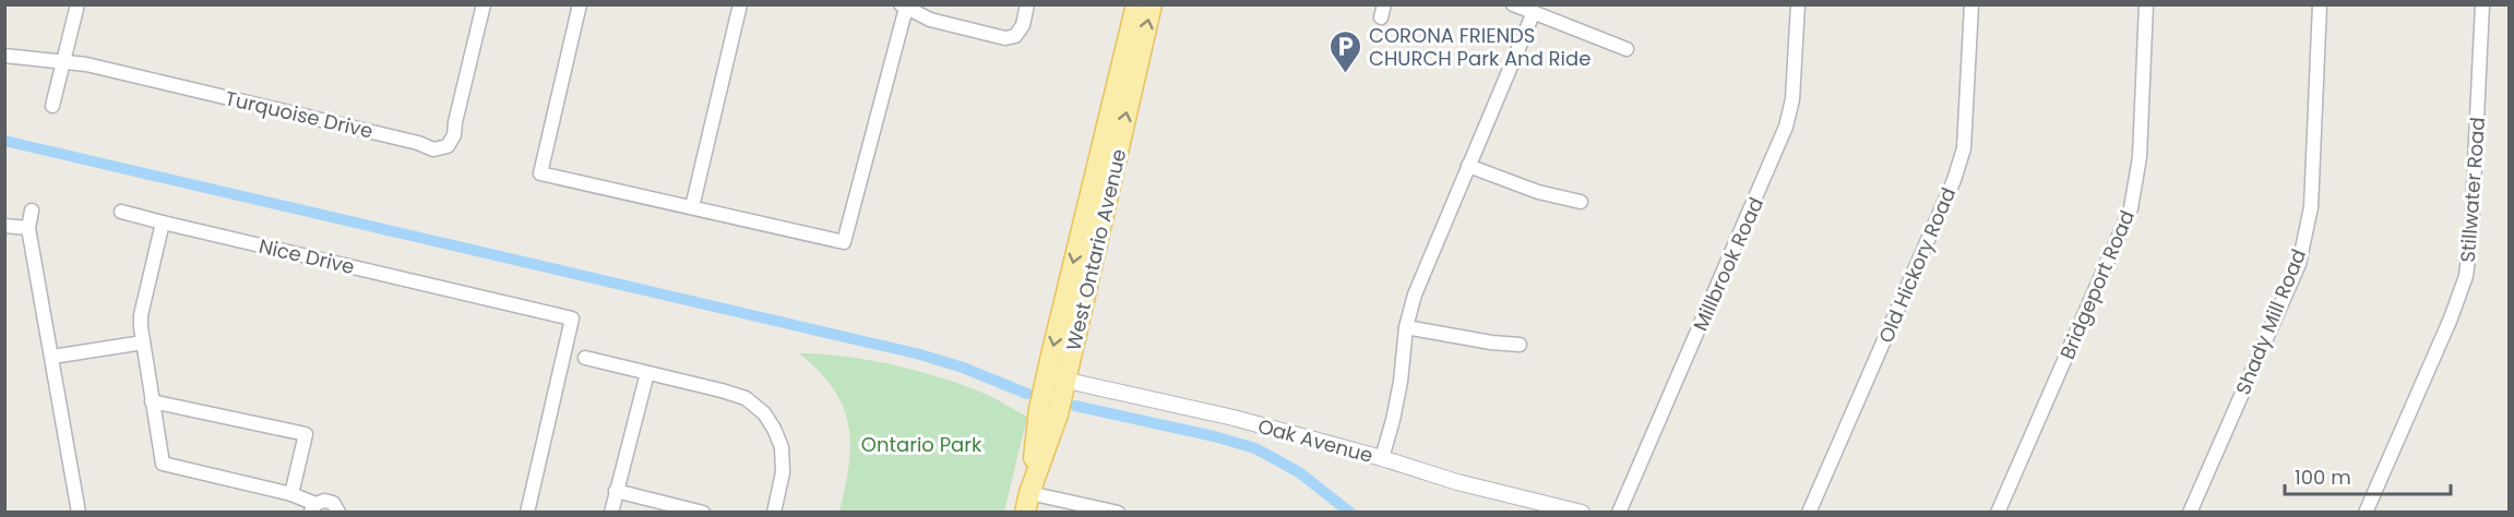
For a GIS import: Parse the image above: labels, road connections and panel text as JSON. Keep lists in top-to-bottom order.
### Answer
{
  "streets": {
    "main road": ["West Ontario Avenue"],
    "street": [
      "Turquoise Drive",
      "Stillwater Road",
      "Nice Drive",
      "Millbrook Road",
      "Old Hickory Road",
      "Bridgeport Road",
      "Shady Mill Road",
      "Oak Avenue"
    ]
  },
  "crossings": [
    ["West Ontario Avenue", "Oak Avenue"]
  ],
  "parks": ["Ontario Park"],
  "places": {
    "parking": ["CORONA FRIENDS CHURCH Park And Ride"]
  },
  "scale_bar": "100 m"
}
